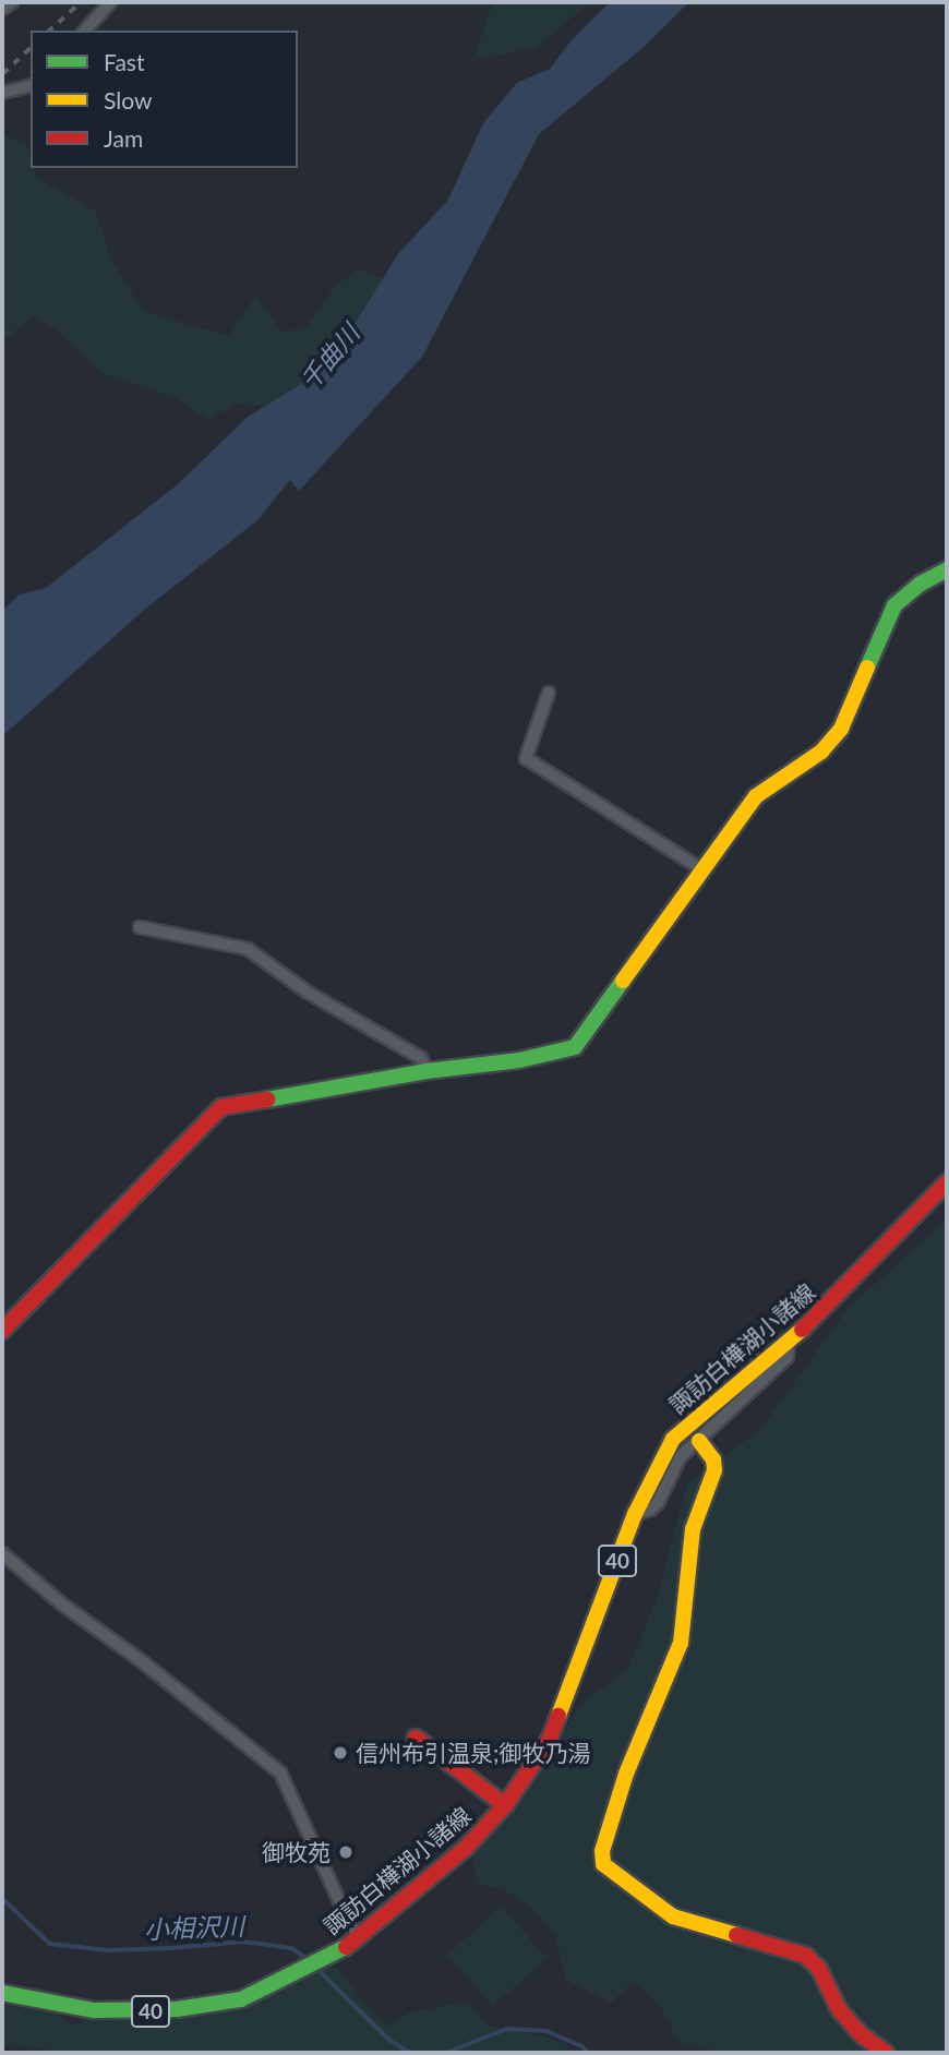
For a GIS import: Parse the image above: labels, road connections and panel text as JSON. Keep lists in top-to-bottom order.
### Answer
{
  "streets": {
    "street": ["諏訪白樺湖小諸線", "40"]
  },
  "water": ["千曲川", "小相沢川"],
  "places": ["信州布引温泉;御牧乃湯", "御牧苑"],
  "legend": ["Fast", "Slow", "Jam"]
}
